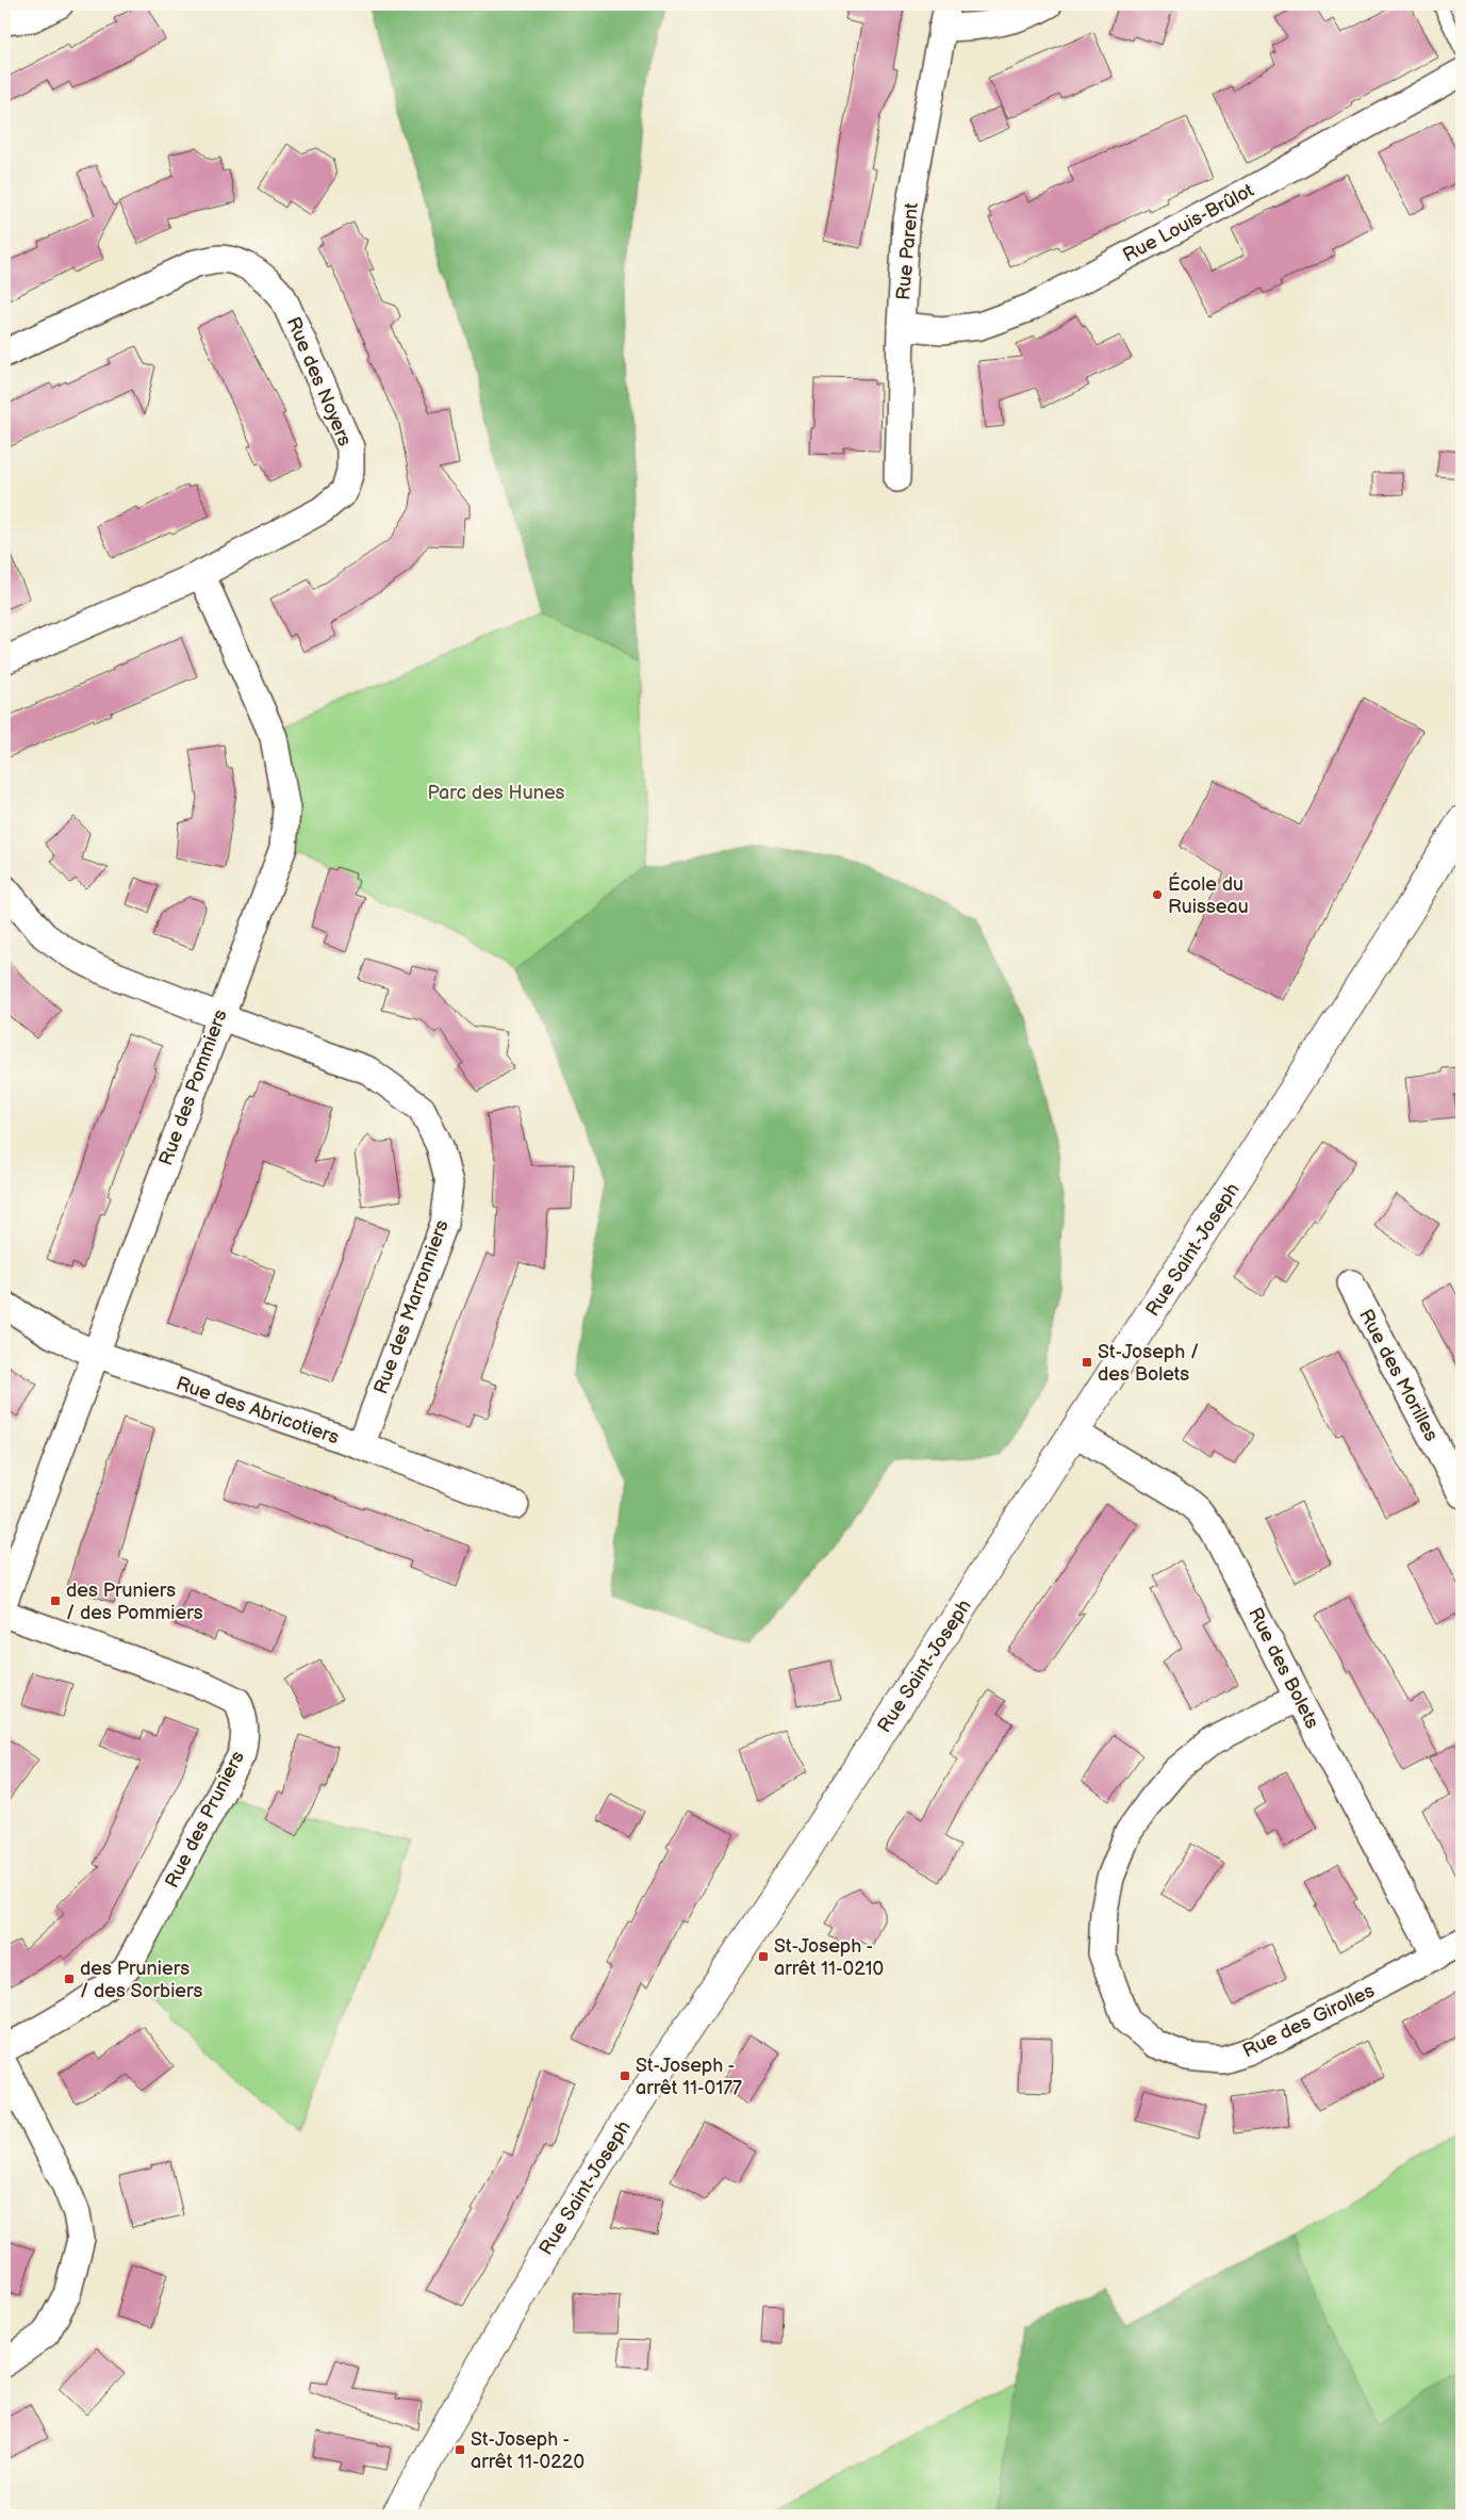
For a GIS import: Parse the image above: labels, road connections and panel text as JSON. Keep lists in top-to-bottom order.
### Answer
{
  "streets": {
    "street": [
      "Rue Louis-Brûlot",
      "Rue Parent",
      "Rue des Noyers",
      "Rue des Pommiers",
      "Rue Saint-Joseph",
      "Rue des Marronniers",
      "Rue des Morilles",
      "Rue des Abricotiers",
      "Rue des Bolets",
      "Rue des Pruniers",
      "Rue des Girolles"
    ]
  },
  "crossings": [
    ["Rue Louis-Brûlot", "Rue Parent"],
    ["Rue des Noyers", "Rue des Pommiers"],
    ["Rue des Pommiers", "Rue des Marronniers"],
    ["Rue des Pommiers", "Rue des Abricotiers"],
    ["Rue Saint-Joseph", "Rue des Bolets"],
    ["Rue des Marronniers", "Rue des Abricotiers"],
    ["Rue des Bolets", "Rue des Girolles"]
  ],
  "parks": ["Parc des Hunes"],
  "places": {
    "other": ["École du Ruisseau"],
    "transit": [
      "St-Joseph / des Bolets",
      "des Pruniers / des Pommiers",
      "St-Joseph - arrêt 11-0210",
      "des Pruniers / des Sorbiers",
      "St-Joseph - arrêt 11-0177",
      "St-Joseph - arrêt 11-0220"
    ]
  }
}
